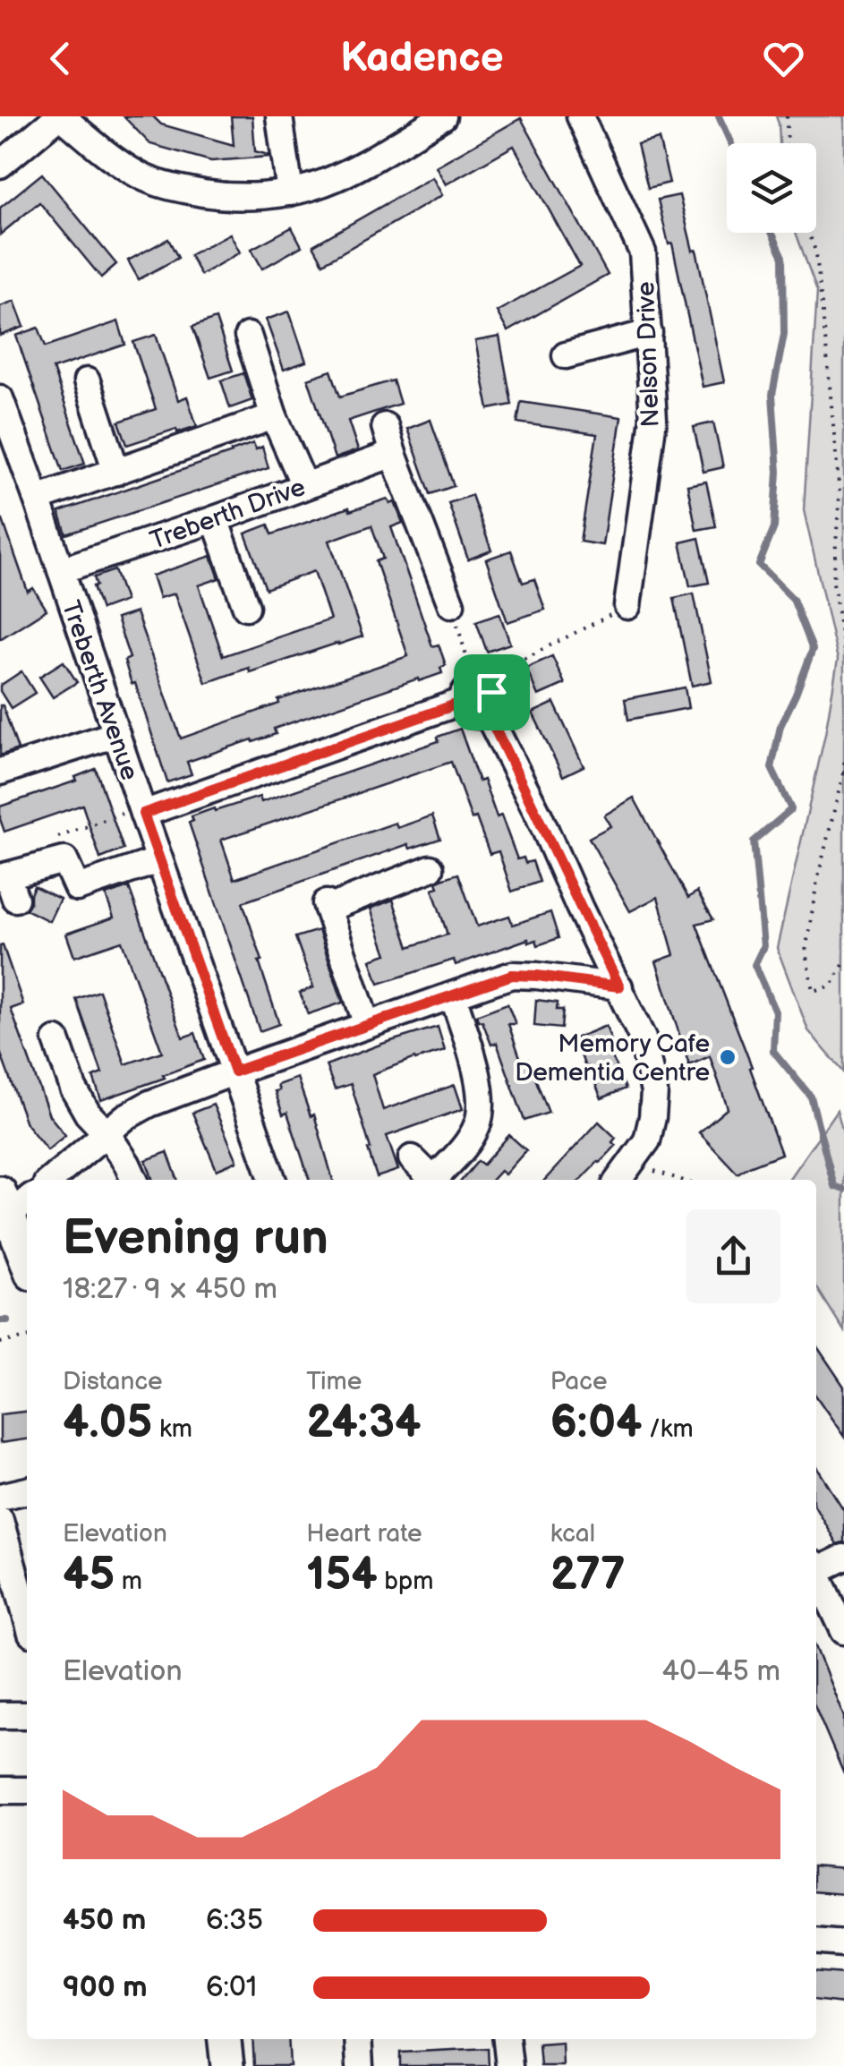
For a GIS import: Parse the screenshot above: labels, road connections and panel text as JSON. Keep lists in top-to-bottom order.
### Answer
{
  "streets": {
    "street": ["Nelson Drive", "Treberth Drive", "Treberth Avenue"]
  },
  "crossings": [
    ["Treberth Drive", "Treberth Avenue"]
  ],
  "places": ["Memory Cafe Dementia Centre"],
  "page": {
    "header": "Kadence",
    "heading": ["Evening run", "18:27 · 9 × 450 m"],
    "stats": [
      ["Distance", "4.05 km"],
      ["Time", "24:34"],
      ["Pace", "6:04 /km"],
      ["Elevation", "45 m"],
      ["Heart rate", "154 bpm"],
      ["kcal", "277"]
    ],
    "chart": ["Elevation", "40–45 m"],
    "list": [
      {
        "name": "450 m",
        "note": "6:35"
      },
      {
        "name": "900 m",
        "note": "6:01"
      }
    ]
  }
}
